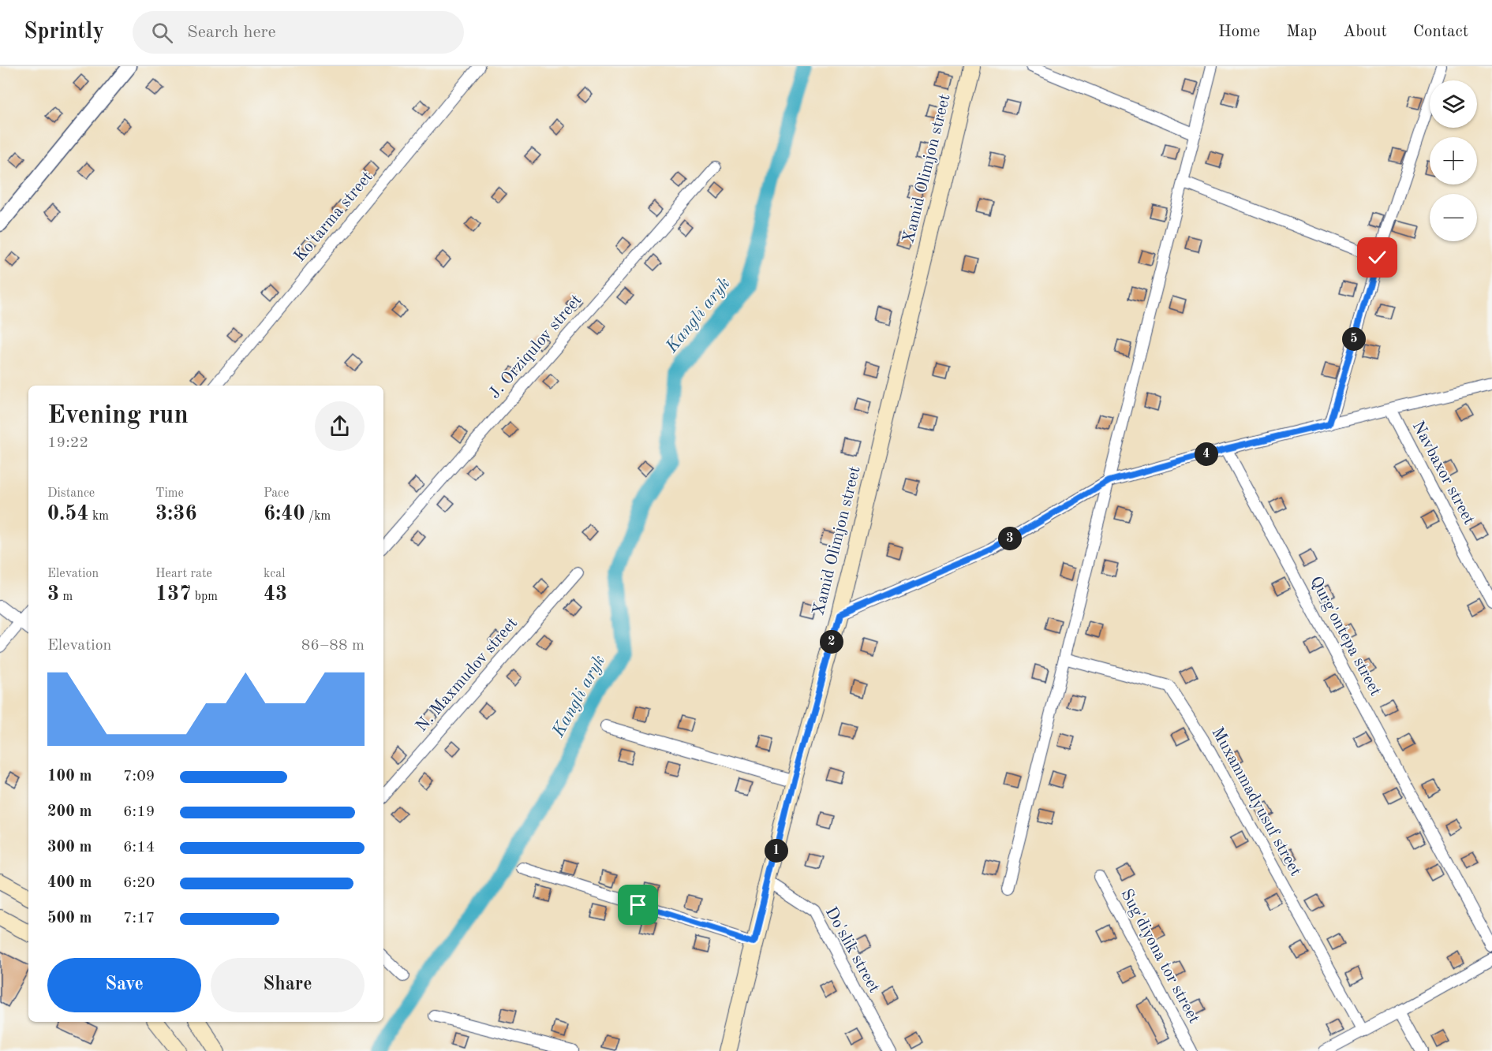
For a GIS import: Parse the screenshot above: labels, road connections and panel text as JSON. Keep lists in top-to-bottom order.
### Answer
{
  "streets": {
    "main road": ["Xamid Olimjon street"],
    "street": [
      "Ko'tarma street",
      "J. Orziqulov street",
      "Navbaxor street",
      "Qurg'ontepa street",
      "N. Maxmudov street",
      "Muxammadyusuf street",
      "Do'slik street",
      "Sug'diyona tor street"
    ]
  },
  "crossings": [
    ["Xamid Olimjon street", "Do'slik street"]
  ],
  "water": ["Kangli aryk"],
  "page": {
    "header": "Sprintly",
    "search": "Search here",
    "nav": [
      "Home",
      "Map",
      "About",
      "Contact"
    ],
    "map_buttons": ["+", "−"],
    "pins": [
      "5",
      "4",
      "3",
      "2",
      "1"
    ],
    "heading": ["Evening run", "19:22"],
    "stats": [
      ["Distance", "0.54 km"],
      ["Time", "3:36"],
      ["Pace", "6:40 /km"],
      ["Elevation", "3 m"],
      ["Heart rate", "137 bpm"],
      ["kcal", "43"]
    ],
    "chart": ["Elevation", "86–88 m"],
    "list": [
      {
        "name": "100 m",
        "note": "7:09"
      },
      {
        "name": "200 m",
        "note": "6:19"
      },
      {
        "name": "300 m",
        "note": "6:14"
      },
      {
        "name": "400 m",
        "note": "6:20"
      },
      {
        "name": "500 m",
        "note": "7:17"
      }
    ],
    "buttons": ["Save", "Share"]
  }
}
